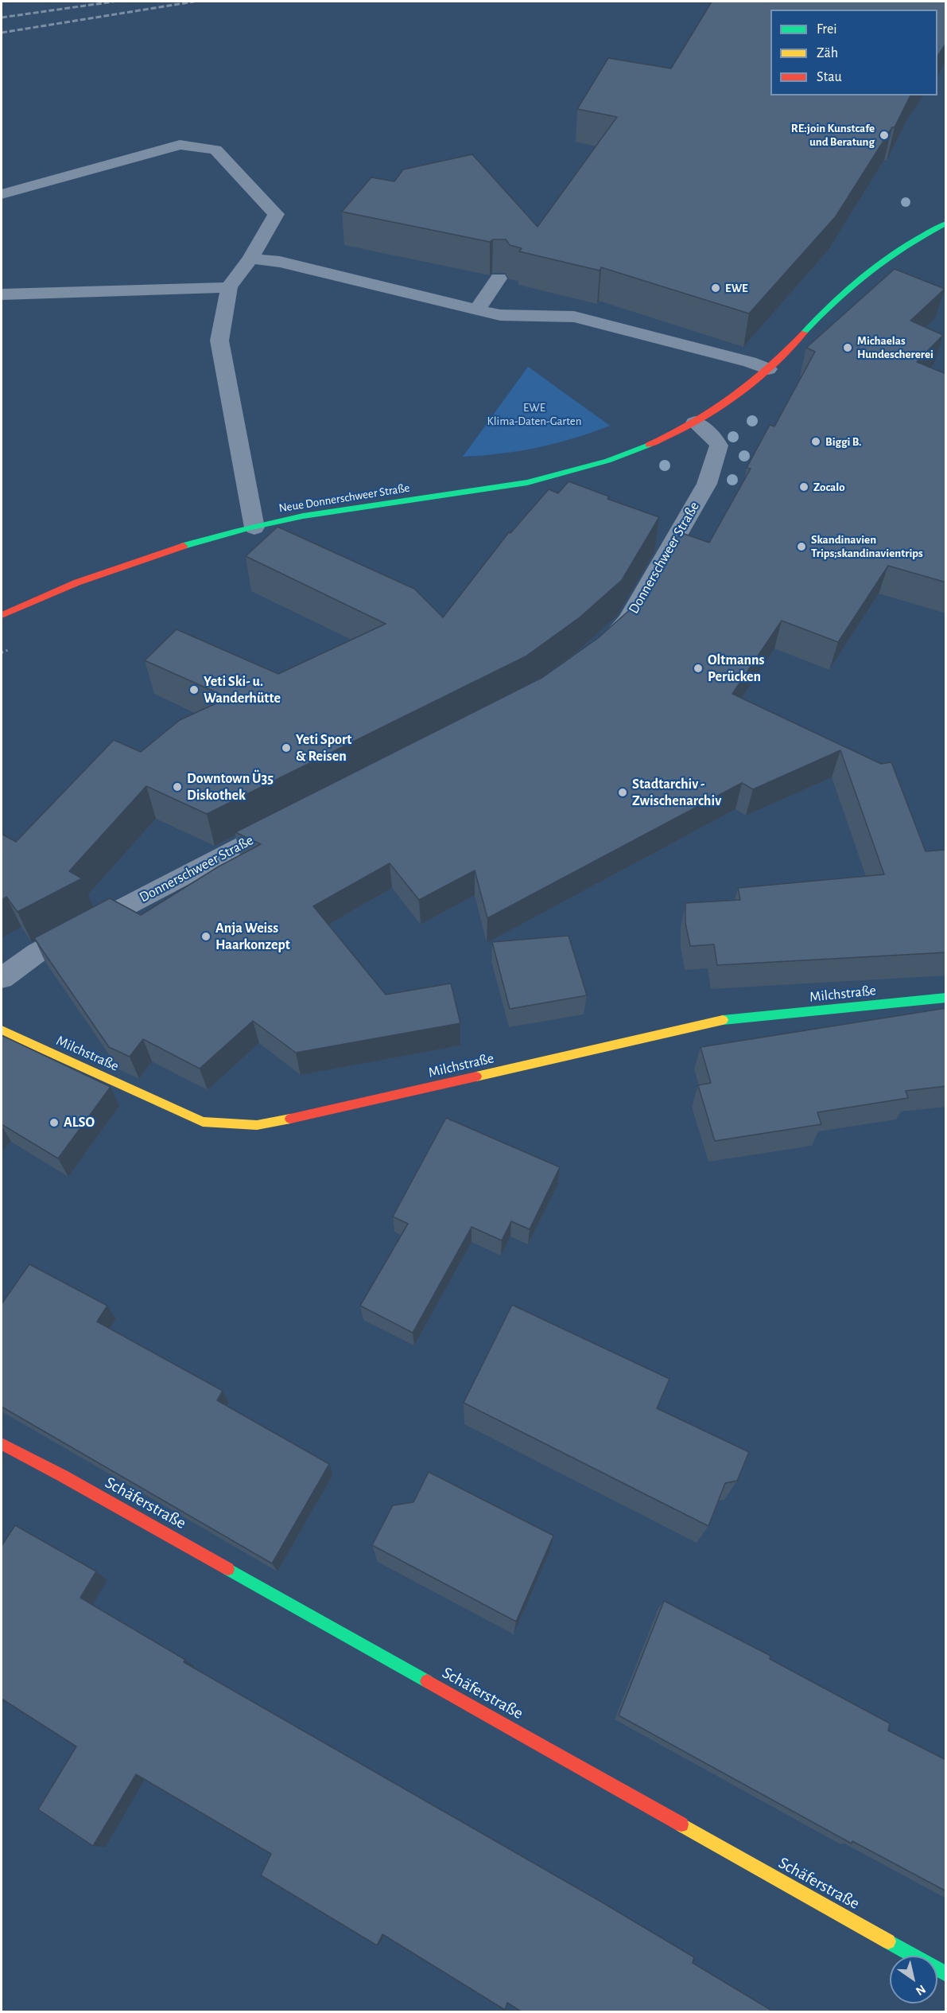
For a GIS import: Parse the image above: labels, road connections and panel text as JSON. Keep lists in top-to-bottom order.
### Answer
{
  "streets": {
    "street": [
      "Neue Donnerschweer Straße",
      "Donnerschweer Straße",
      "Milchstraße",
      "Schäferstraße"
    ]
  },
  "crossings": [
    ["Neue Donnerschweer Straße", "Donnerschweer Straße"]
  ],
  "parks": ["EWE Klima-Daten-Garten"],
  "places": [
    "RE:join Kunstcafe und Beratung",
    "EWE",
    "Michaelas Hundeschererei",
    "Biggi B.",
    "Zocalo",
    "Skandinavien Trips;skandinavientrips",
    "Oltmanns Perücken",
    "Yeti Ski- u. Wanderhütte",
    "Yeti Sport & Reisen",
    "Downtown Ü35 Diskothek",
    "Stadtarchiv - Zwischenarchiv",
    "Anja Weiss Haarkonzept",
    "ALSO"
  ],
  "legend": ["Frei", "Zäh", "Stau"],
  "north": "bottom right"
}
